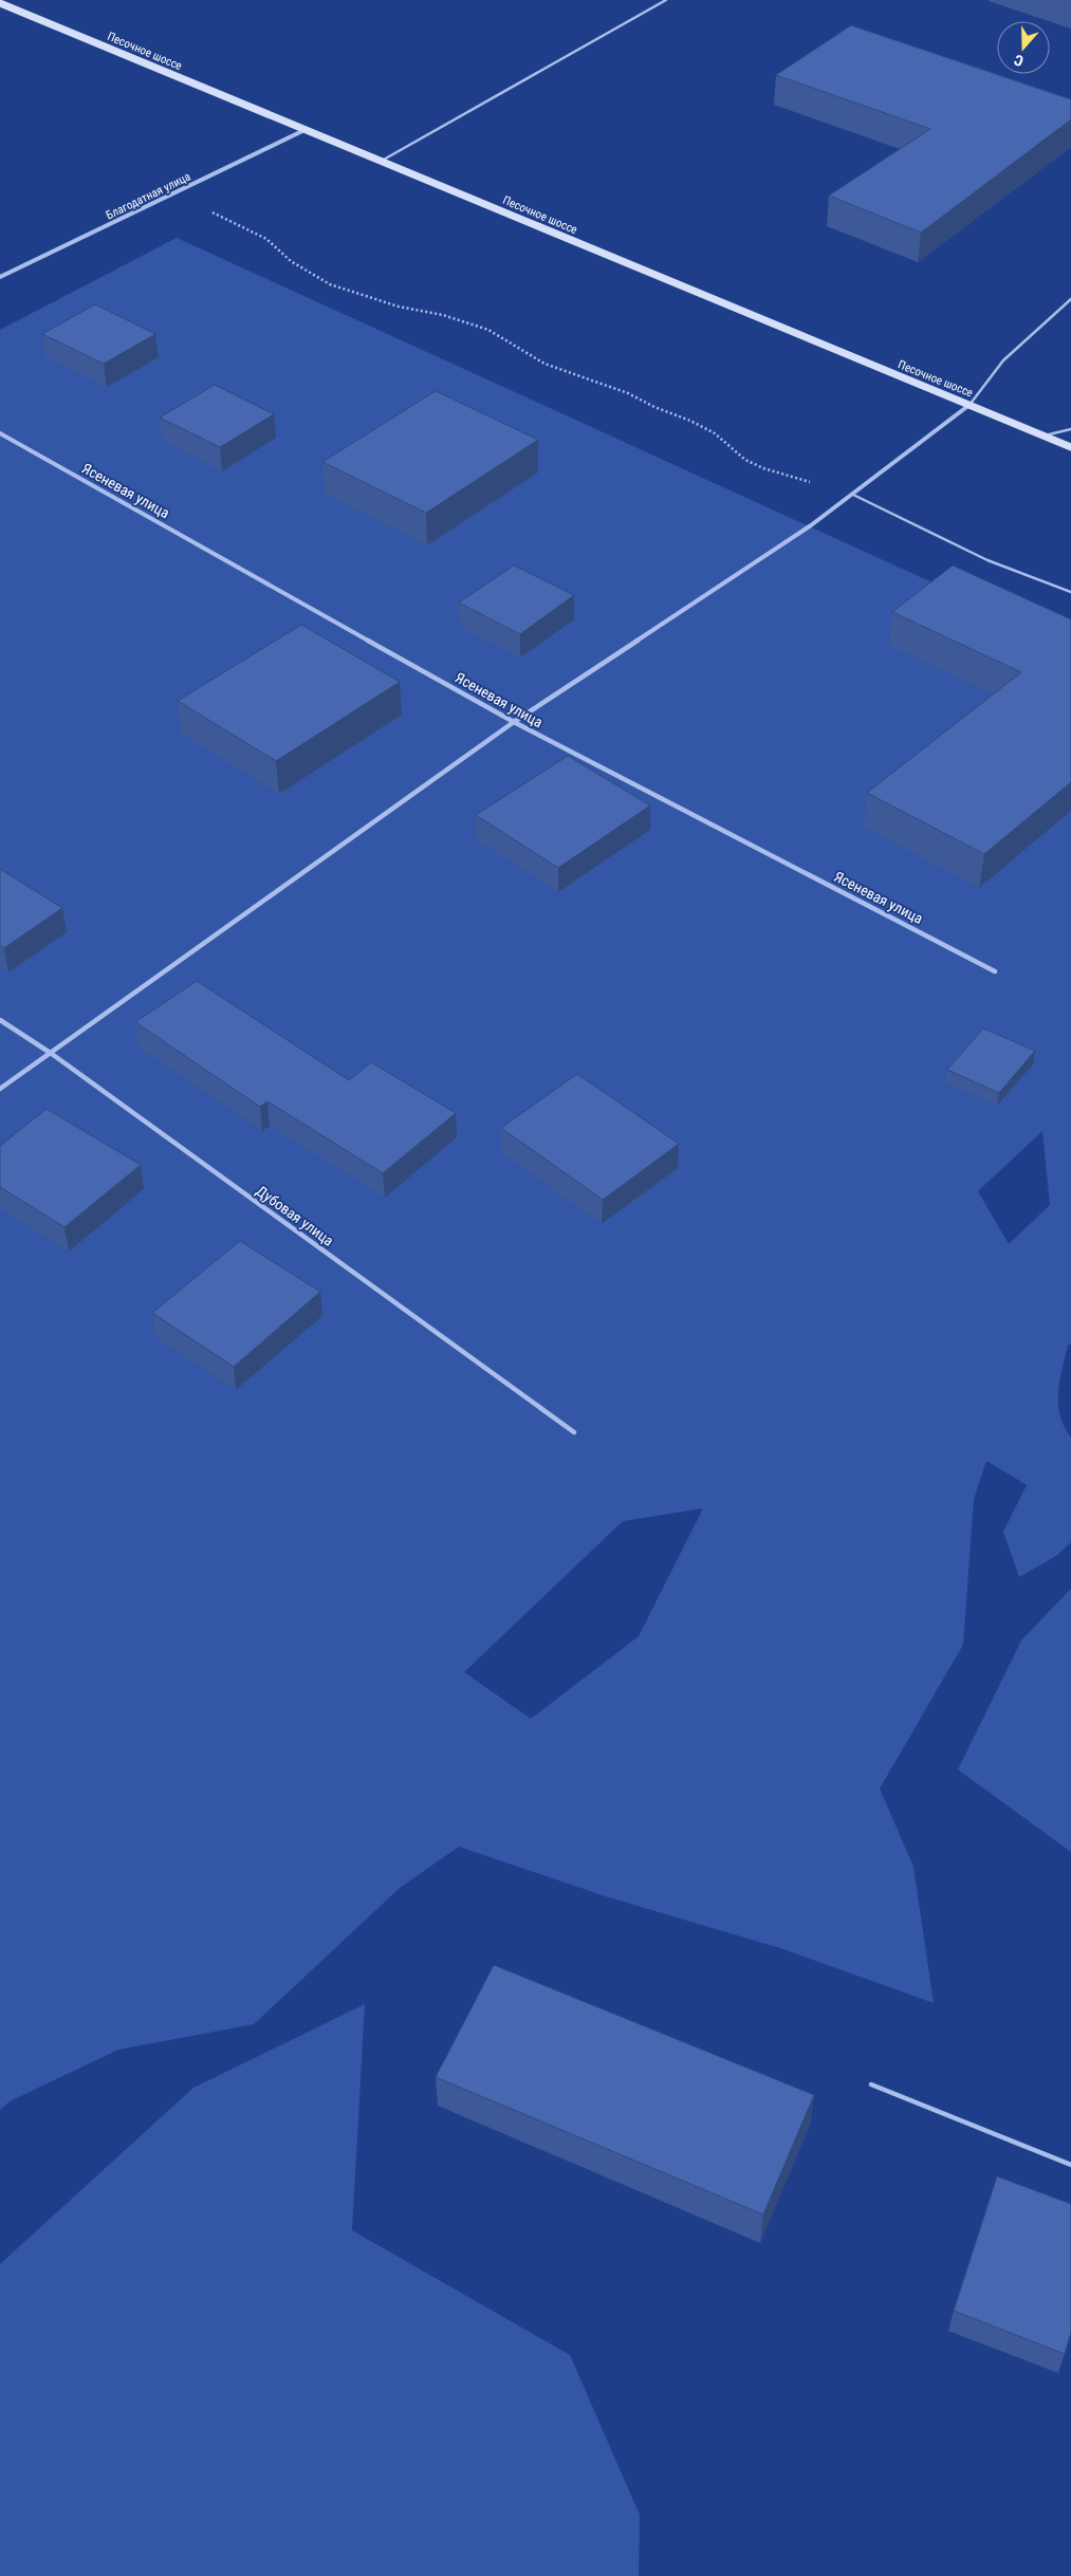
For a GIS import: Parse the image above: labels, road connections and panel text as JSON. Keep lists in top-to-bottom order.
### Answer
{
  "streets": {
    "main road": ["Песочное шоссе"],
    "street": ["Благодатная улица", "Ясеневая улица", "Дубовая улица"]
  },
  "crossings": [
    ["Песочное шоссе", "Благодатная улица"]
  ],
  "north": "bottom"
}
